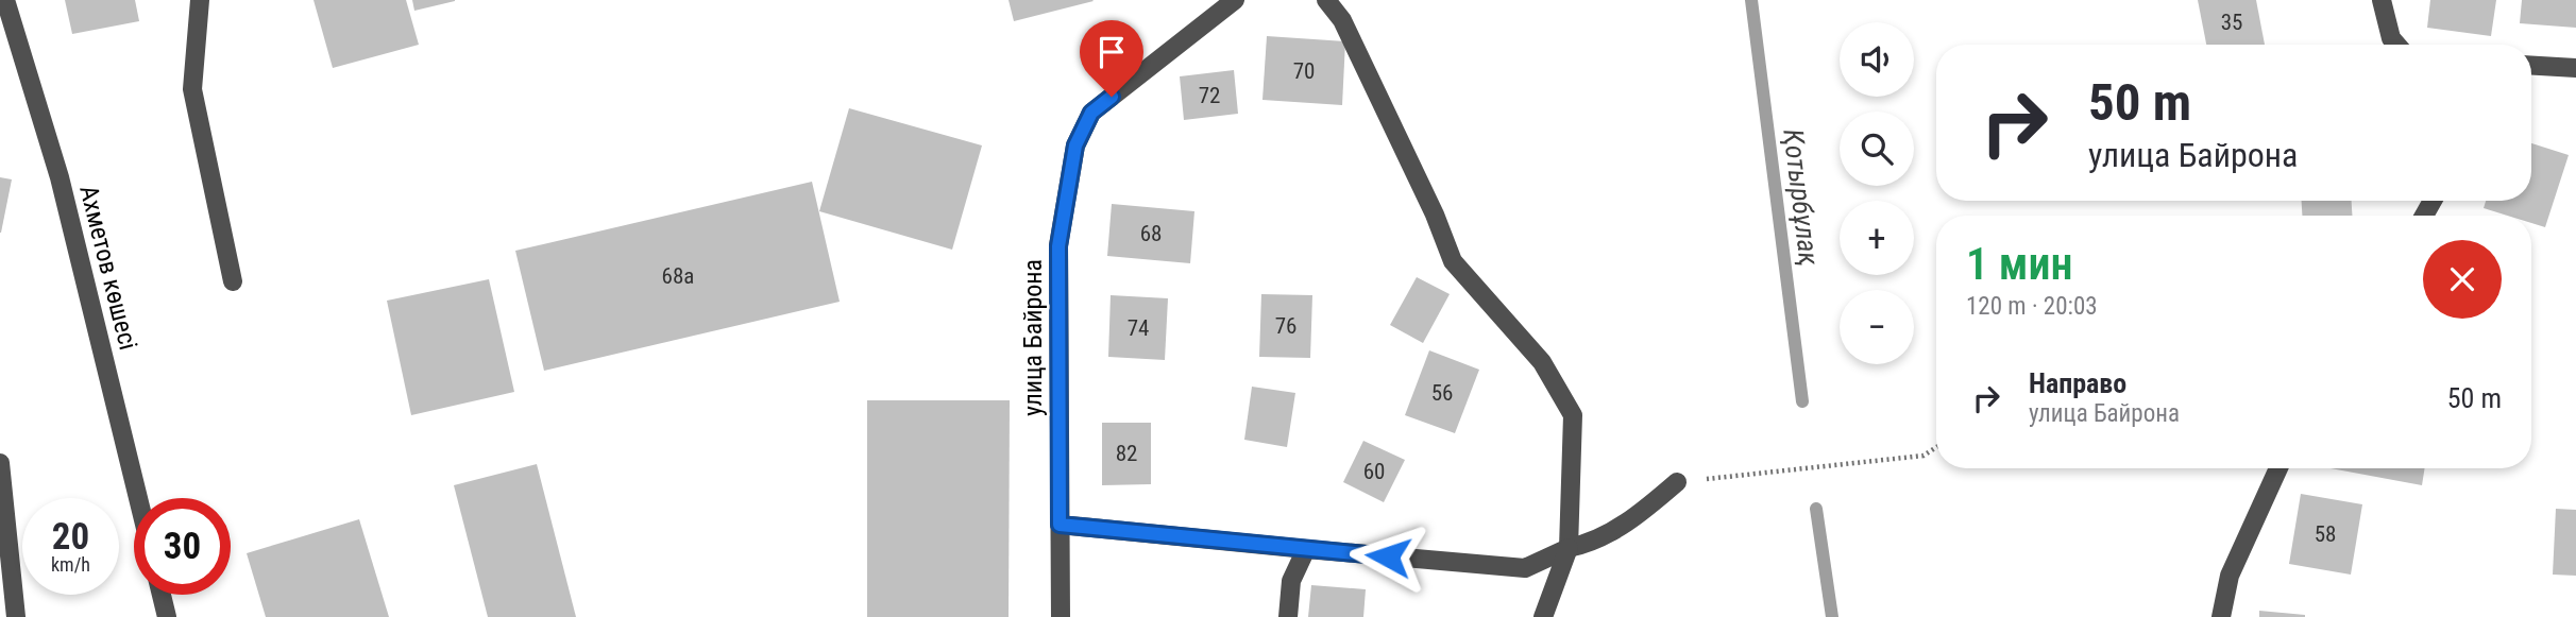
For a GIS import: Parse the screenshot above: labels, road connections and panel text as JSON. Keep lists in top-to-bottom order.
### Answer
{
  "streets": {
    "street": ["Ахметов көшесі", "улица Байрона"]
  },
  "water": ["Қотырбұлақ"],
  "house_numbers": [
    "35",
    "70",
    "72",
    "68",
    "68а",
    "76",
    "74",
    "56",
    "82",
    "60",
    "58"
  ],
  "page": {
    "map_buttons": ["+", "−"],
    "turn": ["50 m", "улица Байрона"],
    "heading": ["1 мин", "120 m · 20:03"],
    "list": [
      {
        "name": "Направо",
        "note": "улица Байрона",
        "value": "50 m"
      }
    ],
    "speed": "20 km/h",
    "limit": "30"
  }
}
